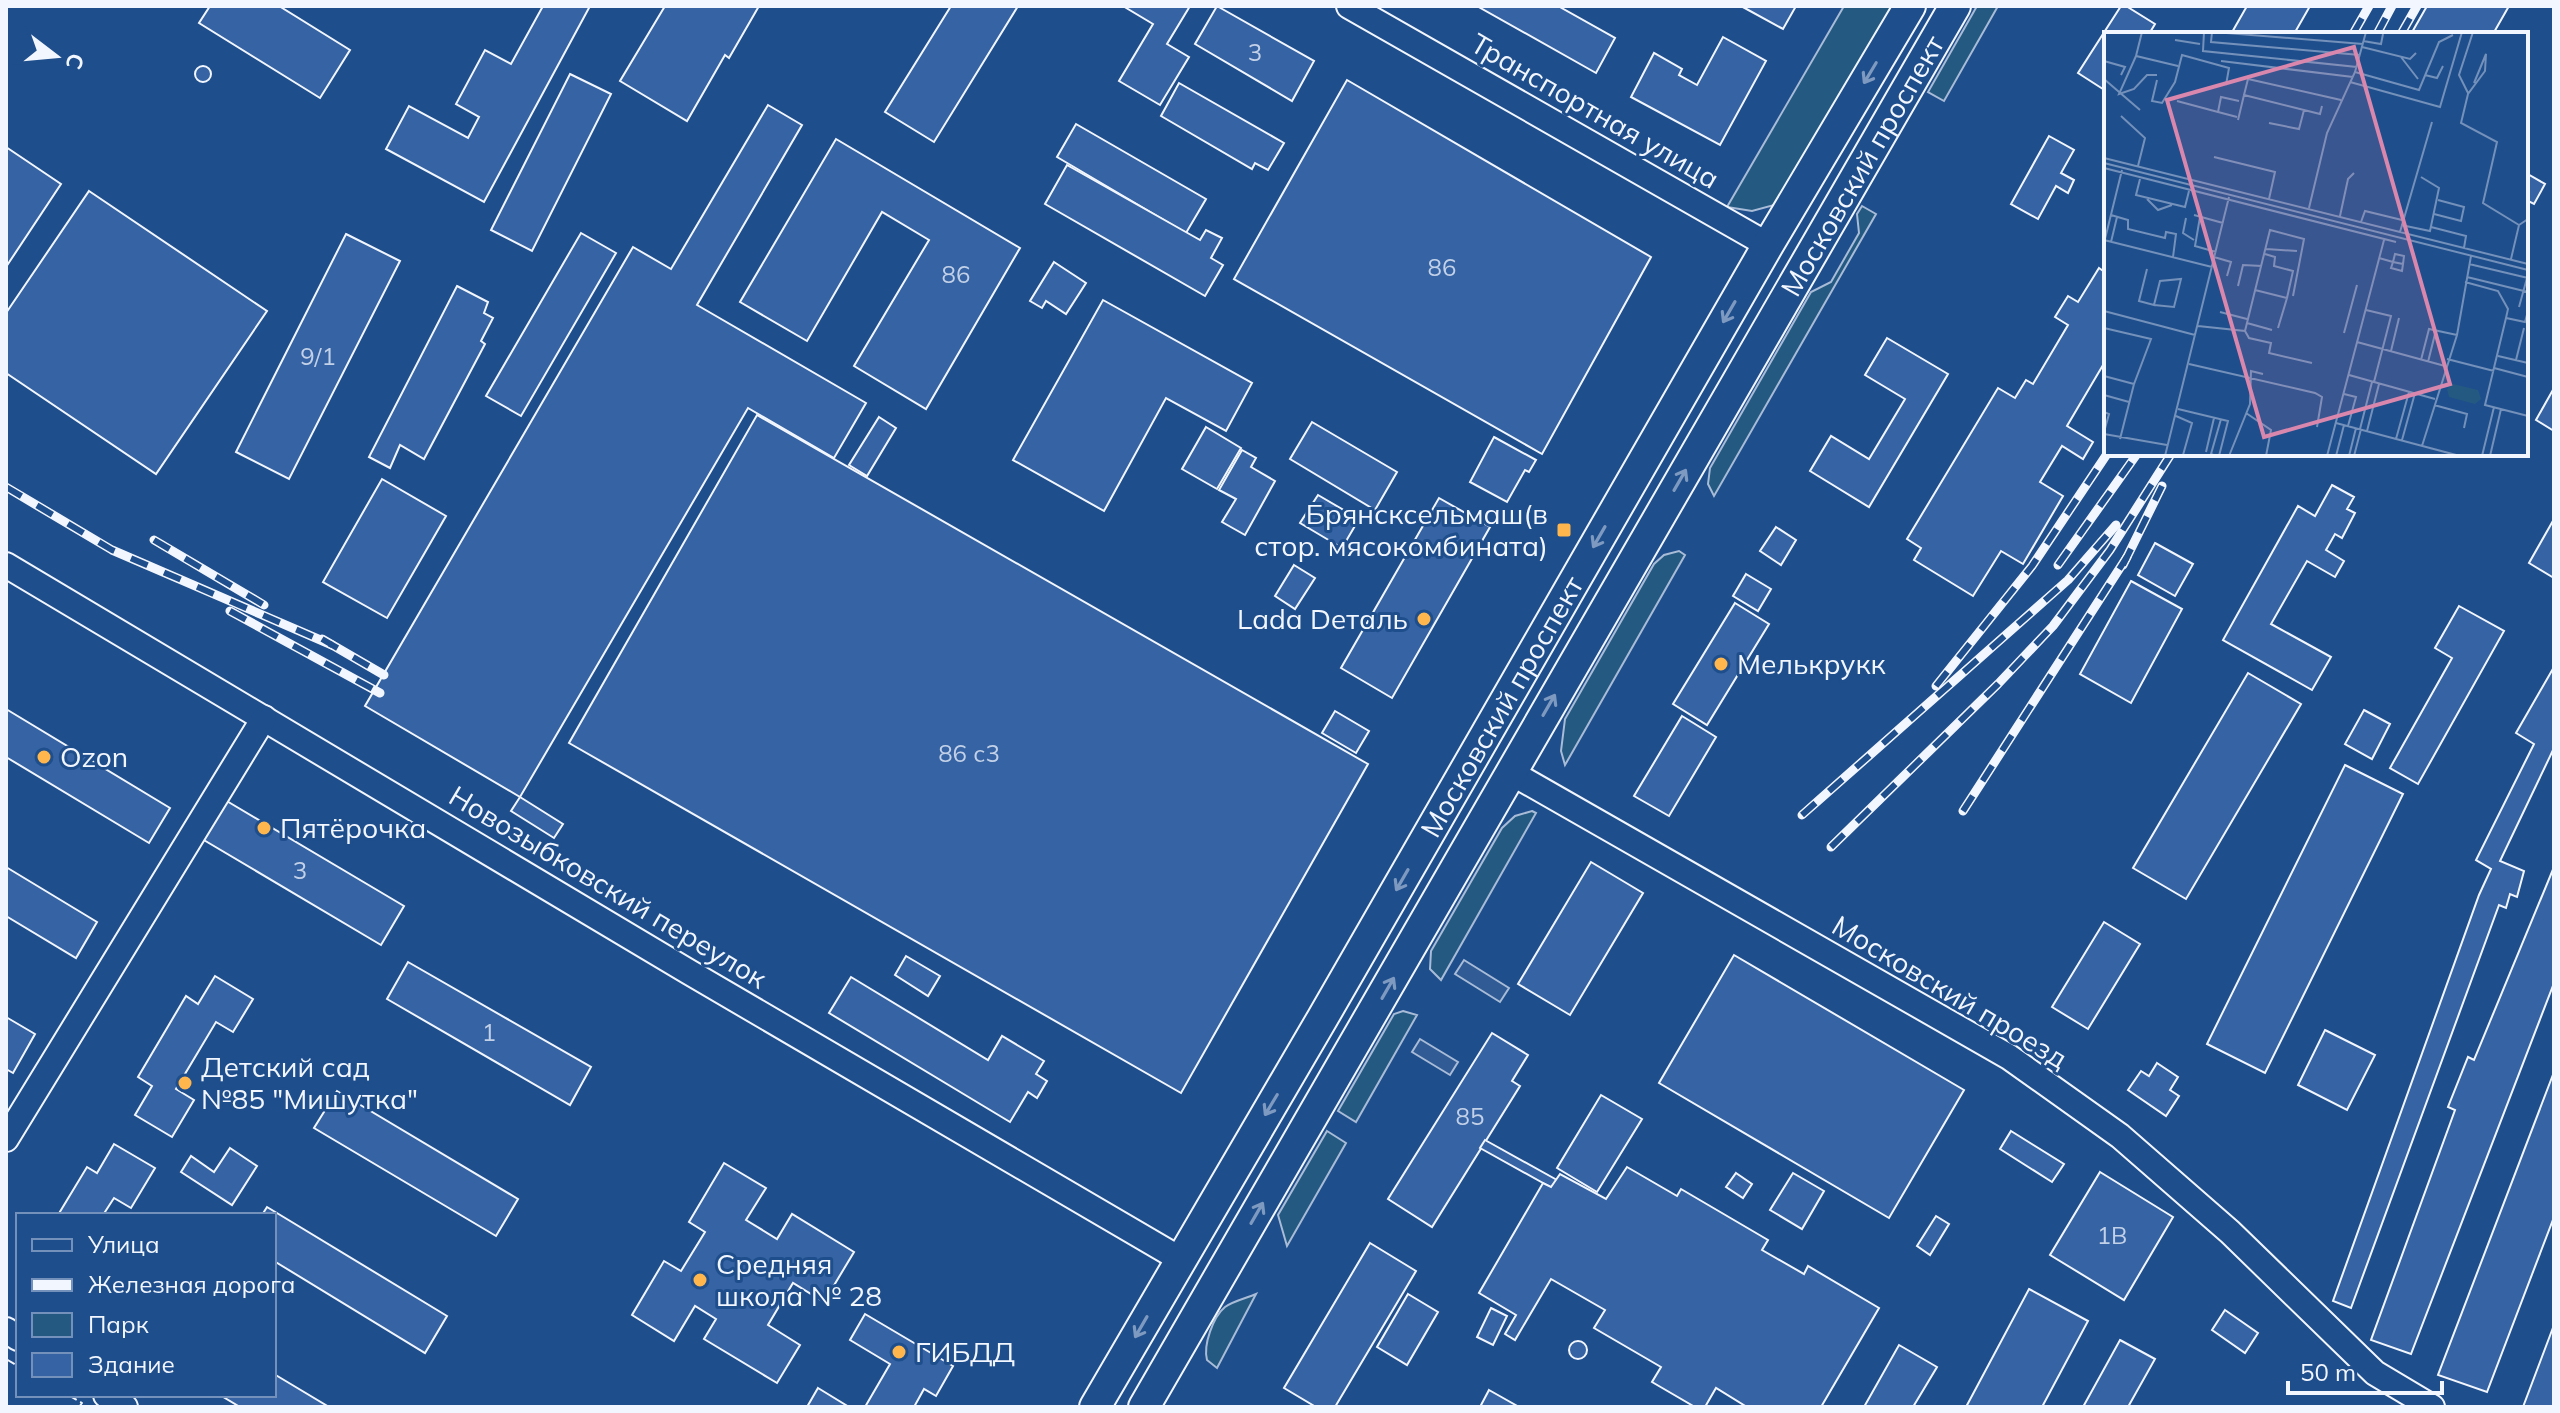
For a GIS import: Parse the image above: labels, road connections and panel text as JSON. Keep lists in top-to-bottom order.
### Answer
{
  "streets": {
    "main road": ["Московский проспект"],
    "street": ["Транспортная улица", "Новозыбковский переулок", "Московский проезд"]
  },
  "crossings": [
    ["Транспортная улица", "Московский проспект"],
    ["Московский проспект", "Новозыбковский переулок"],
    ["Московский проспект", "Московский проезд"]
  ],
  "places": {
    "transit": ["Брянсксельмаш(в стор. мясокомбината)"],
    "other": [
      "Lada Dеталь",
      "Мелькрукк",
      "Ozon",
      "Пятёрочка",
      "Детский сад №85 \"Мишутка\"",
      "Средняя школа № 28",
      "ГИБДД"
    ]
  },
  "house_numbers": [
    "3",
    "86",
    "86",
    "9/1",
    "86 с3",
    "3",
    "1",
    "85",
    "1В"
  ],
  "legend": [
    "Улица",
    "Железная дорога",
    "Парк",
    "Здание"
  ],
  "scale_bar": "50 m",
  "north": "right"
}
